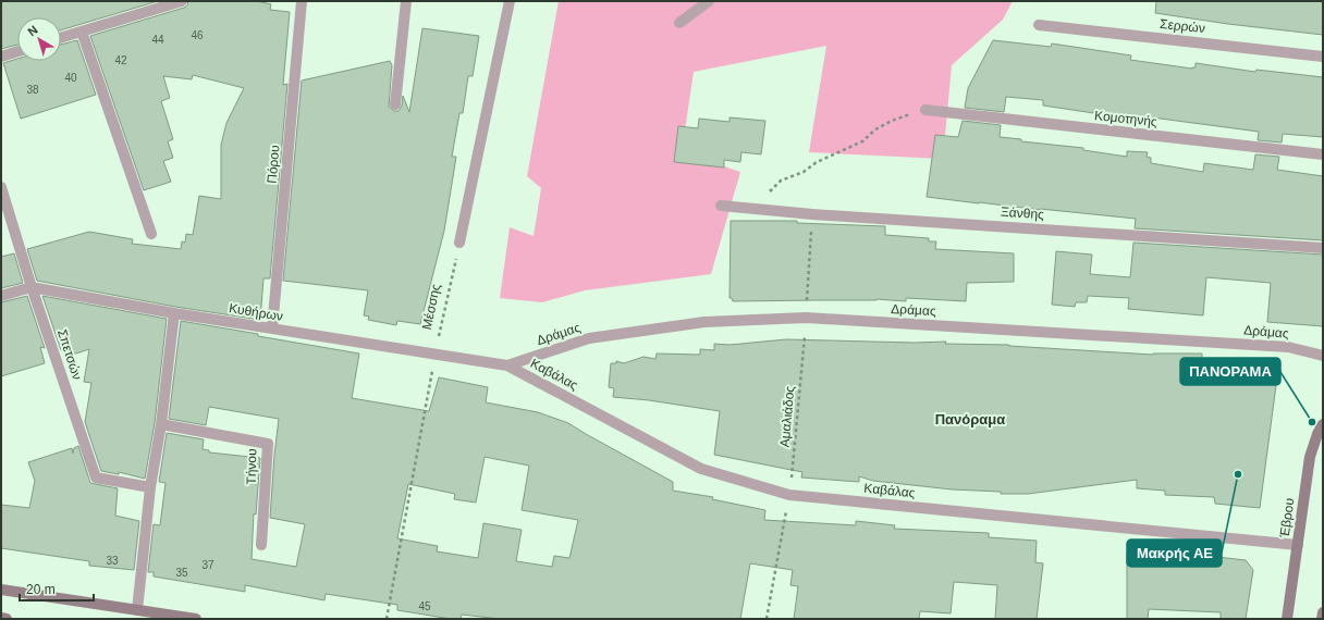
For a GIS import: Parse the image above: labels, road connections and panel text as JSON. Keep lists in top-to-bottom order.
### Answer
{
  "streets": {
    "main road": ["Έβρου"],
    "street": [
      "Σερρών",
      "Κομοτηνής",
      "Πόρου",
      "Ξάνθης",
      "Δράμας",
      "Κυθήρων",
      "Σπετσών",
      "Καβάλας",
      "Τήνου"
    ],
    "path": ["Μέσσης", "Αμαλιάδος"]
  },
  "crossings": [
    ["Πόρου", "Κυθήρων"],
    ["Ξάνθης", "Αμαλιάδος"],
    ["Μέσσης", "Κυθήρων"],
    ["Δράμας", "Κυθήρων"],
    ["Δράμας", "Καβάλας"],
    ["Δράμας", "Αμαλιάδος"],
    ["Κυθήρων", "Σπετσών"],
    ["Κυθήρων", "Καβάλας"],
    ["Καβάλας", "Αμαλιάδος"],
    ["Καβάλας", "Έβρου"]
  ],
  "districts": ["Πανόραμα"],
  "places": ["ΠΑΝΟΡΑΜΑ", "Μακρής ΑΕ"],
  "house_numbers": [
    "46",
    "44",
    "42",
    "40",
    "38",
    "33",
    "37",
    "35",
    "45"
  ],
  "scale_bar": "20 m",
  "north": "top left"
}
